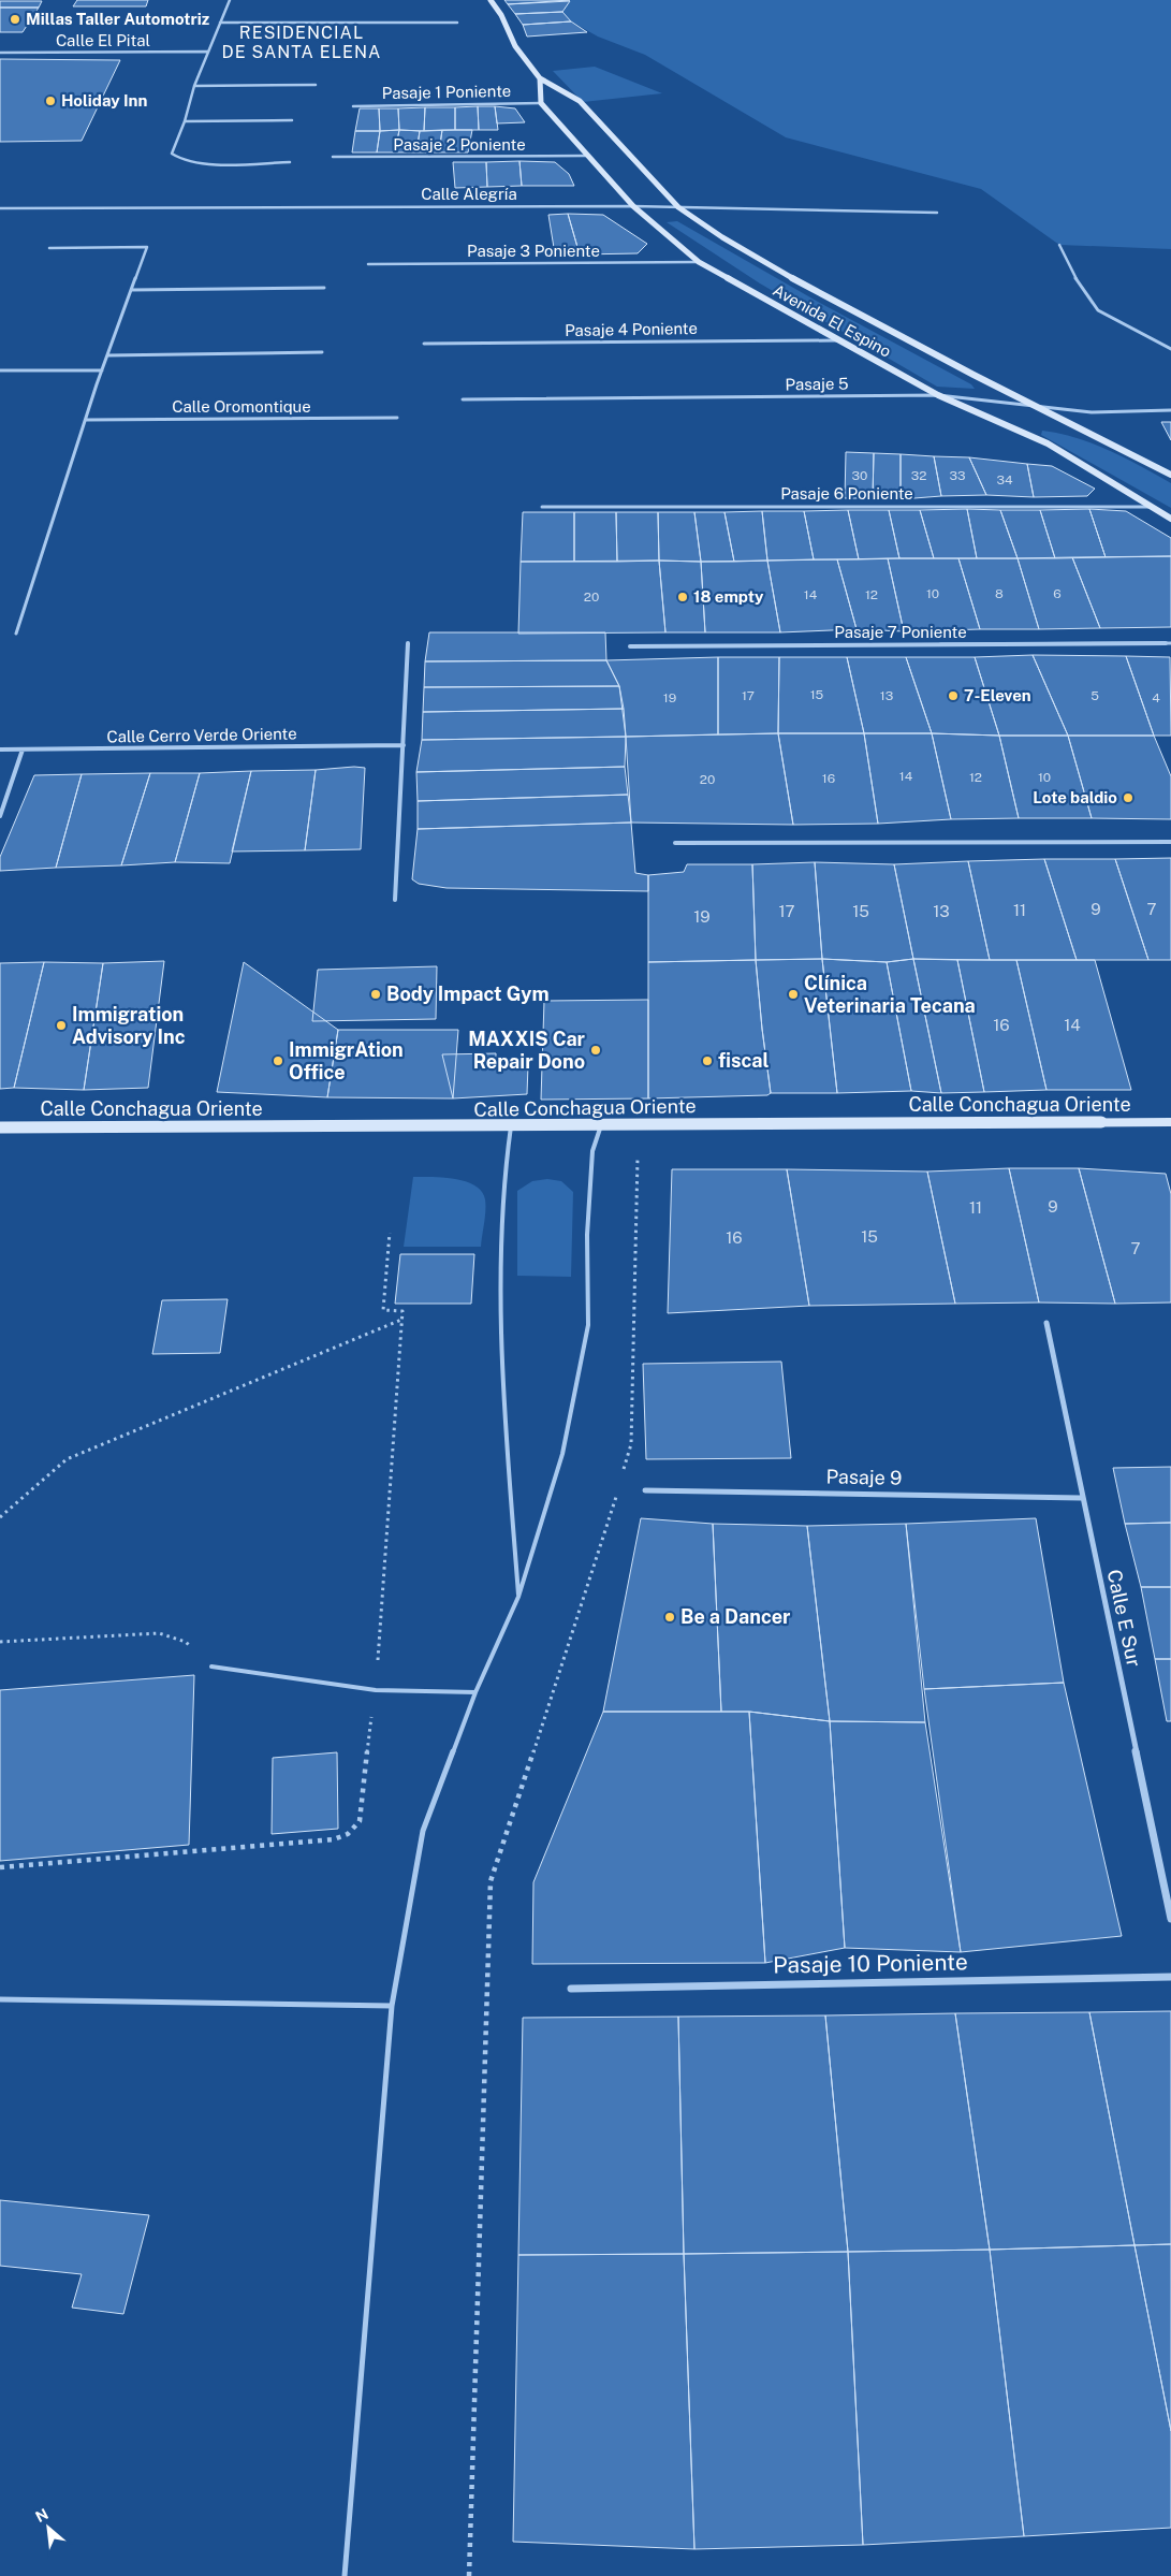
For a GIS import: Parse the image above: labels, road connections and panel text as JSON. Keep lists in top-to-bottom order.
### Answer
{
  "streets": {
    "main road": ["Avenida El Espino", "Calle Conchagua Oriente"],
    "street": [
      "Calle El Pital",
      "Pasaje 1 Poniente",
      "Pasaje 2 Poniente",
      "Calle Alegría",
      "Pasaje 3 Poniente",
      "Pasaje 4 Poniente",
      "Pasaje 5",
      "Calle Oromontique",
      "Pasaje 6 Poniente",
      "Pasaje 7 Poniente",
      "Calle Cerro Verde Oriente",
      "Pasaje 9",
      "Calle E Sur",
      "Pasaje 10 Poniente"
    ]
  },
  "crossings": [
    ["Pasaje 1 Poniente", "Avenida El Espino"],
    ["Pasaje 2 Poniente", "Avenida El Espino"],
    ["Calle Alegría", "Avenida El Espino"],
    ["Pasaje 3 Poniente", "Avenida El Espino"],
    ["Avenida El Espino", "Pasaje 4 Poniente"],
    ["Avenida El Espino", "Pasaje 5"],
    ["Avenida El Espino", "Pasaje 6 Poniente"],
    ["Pasaje 9", "Calle E Sur"]
  ],
  "districts": ["RESIDENCIAL DE SANTA ELENA"],
  "places": [
    "Millas Taller Automotriz",
    "Holiday Inn",
    "18 empty",
    "7-Eleven",
    "Lote baldio",
    "Body Impact Gym",
    "Clínica Veterinaria Tecana",
    "Immigration Advisory Inc",
    "MAXXIS Car Repair Dono",
    "ImmigrAtion Office",
    "fiscal",
    "Be a Dancer"
  ],
  "house_numbers": [
    "30",
    "32",
    "33",
    "34",
    "10",
    "8",
    "6",
    "14",
    "12",
    "20",
    "15",
    "17",
    "13",
    "5",
    "19",
    "4",
    "14",
    "12",
    "10",
    "16",
    "20",
    "9",
    "7",
    "11",
    "17",
    "15",
    "13",
    "19",
    "16",
    "14",
    "9",
    "11",
    "15",
    "16",
    "7"
  ],
  "north": "top left"
}
